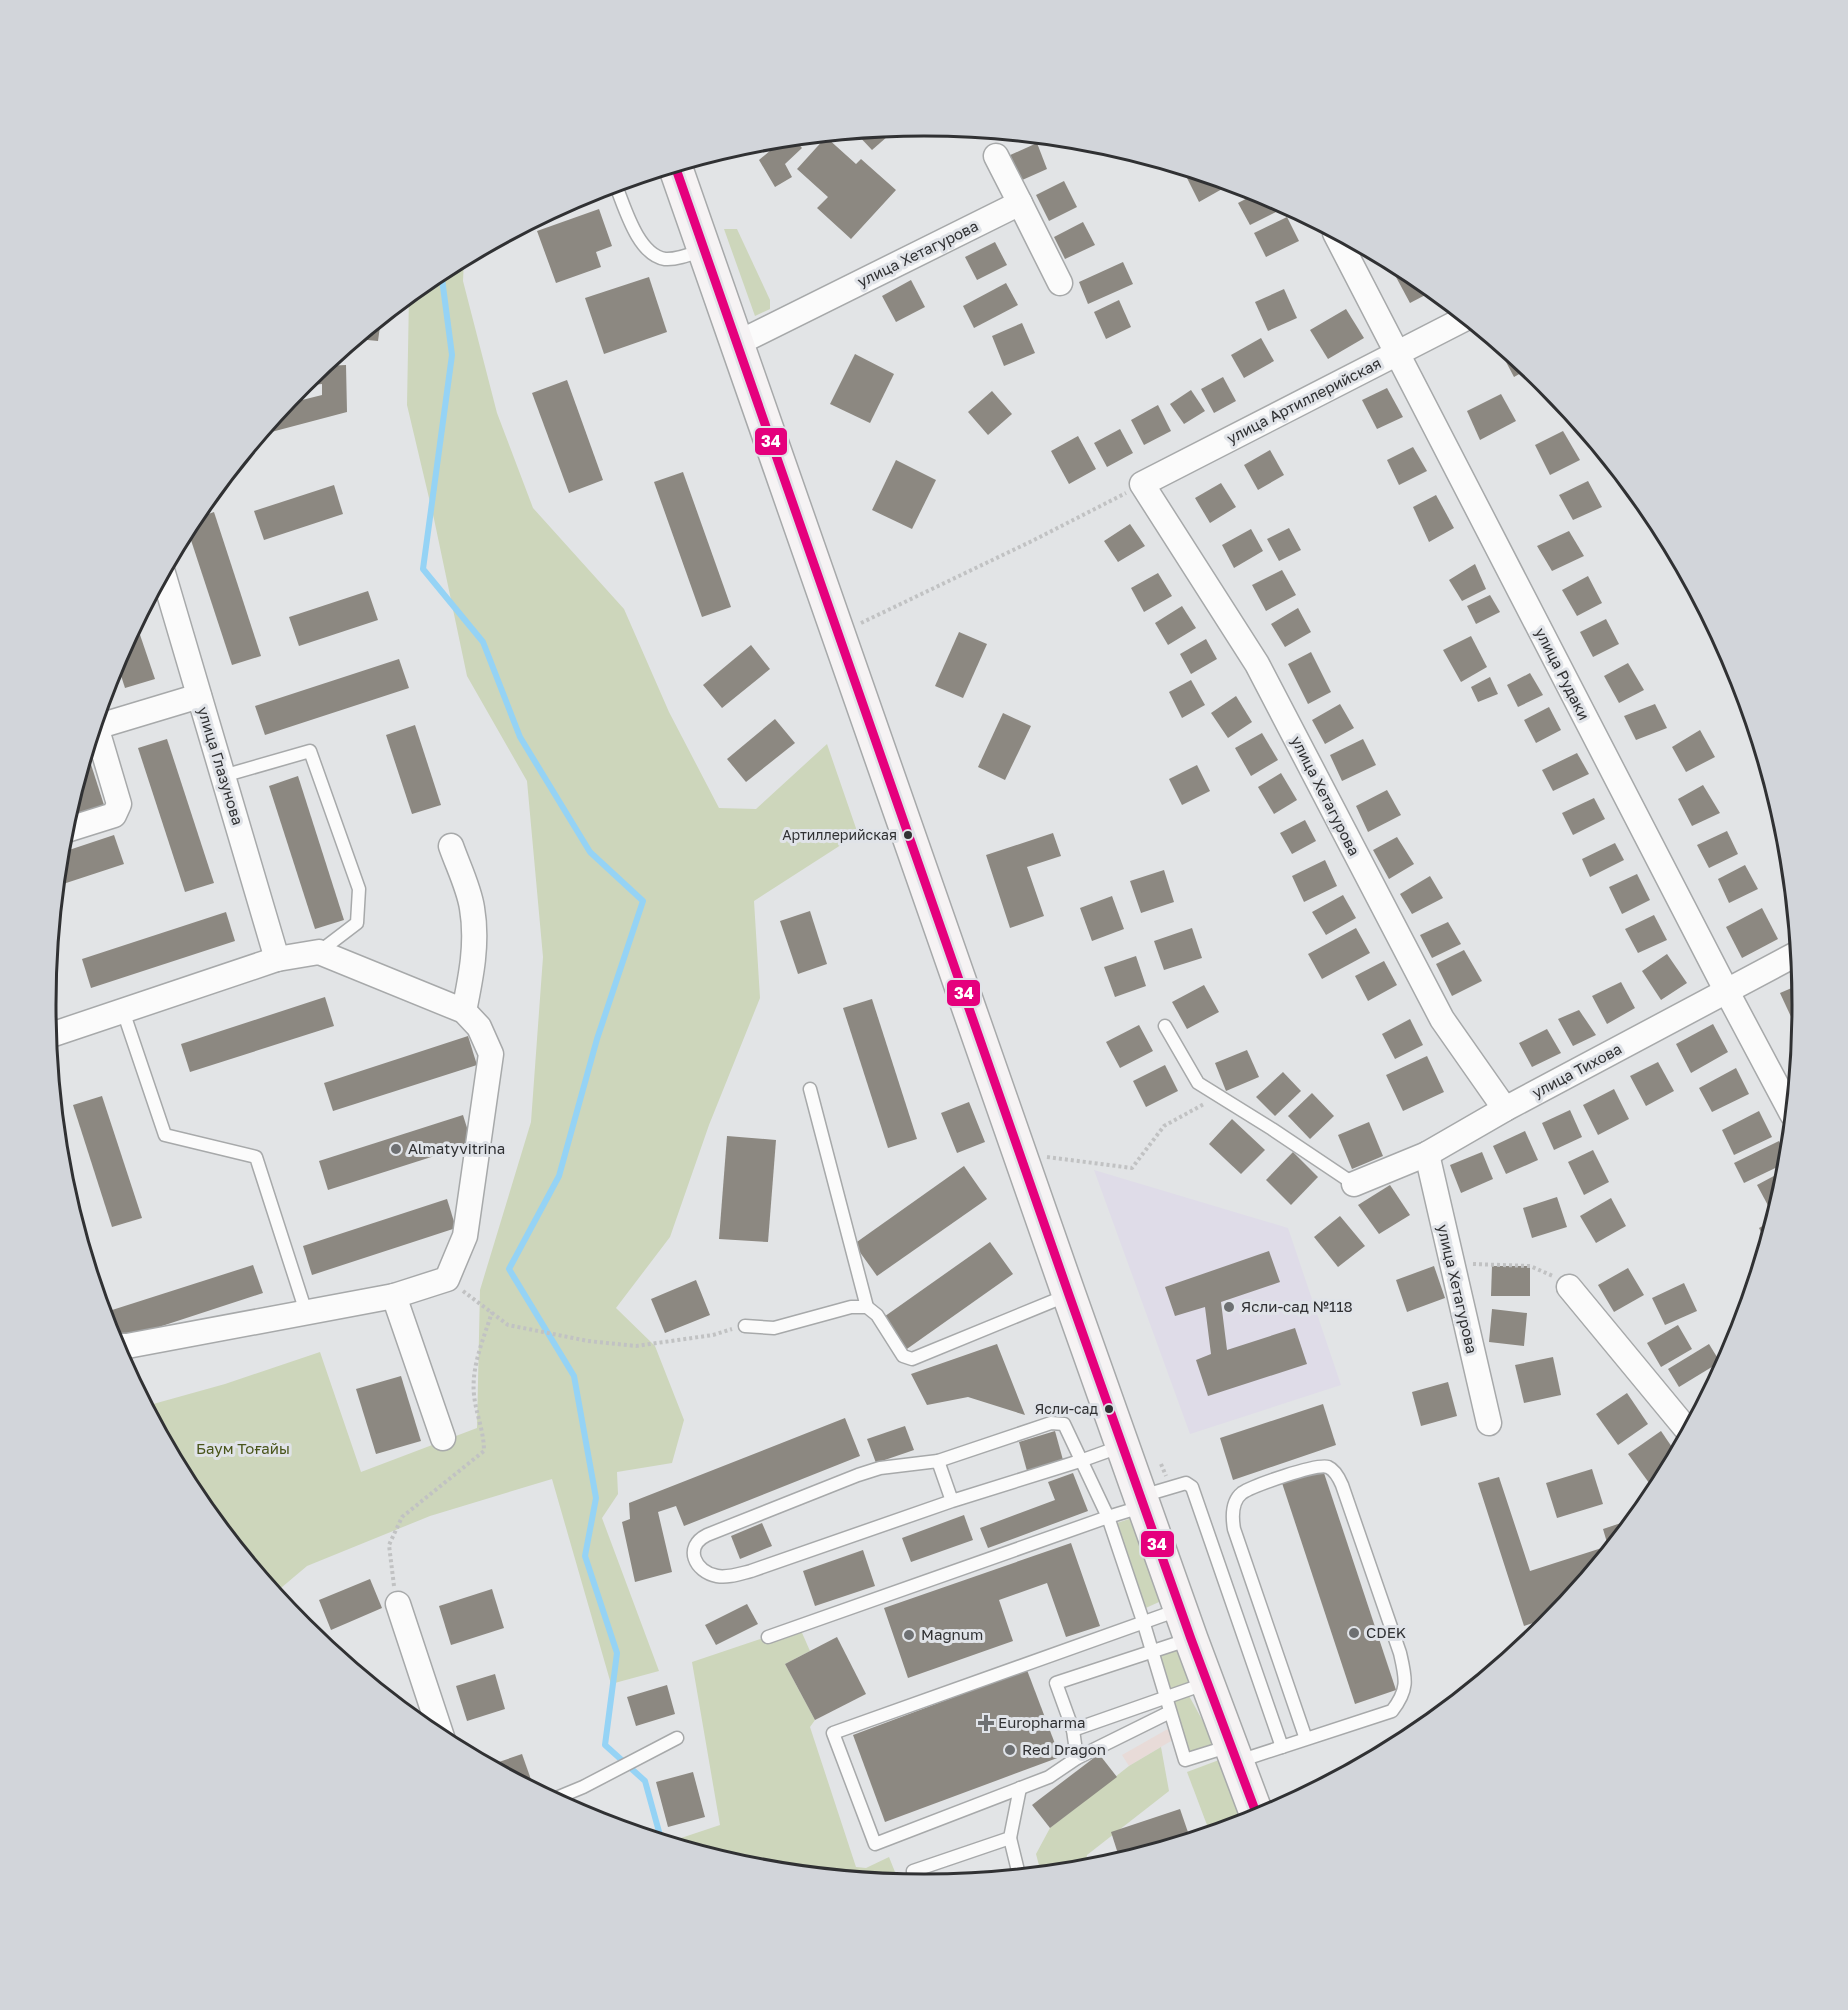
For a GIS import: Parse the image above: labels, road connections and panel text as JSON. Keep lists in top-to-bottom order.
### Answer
{
  "streets": {
    "street": [
      "улица Хетагурова",
      "улица Артиллерийская",
      "улица Рудаки",
      "улица Глазунова",
      "улица Тихова"
    ]
  },
  "crossings": [
    ["улица Хетагурова", "улица Артиллерийская"],
    ["улица Хетагурова", "улица Тихова"],
    ["улица Артиллерийская", "улица Рудаки"],
    ["улица Рудаки", "улица Тихова"]
  ],
  "parks": ["Баум Тоғайы"],
  "places": {
    "other": [
      "Артиллерийская",
      "Almatyvitrina",
      "Ясли-сад №118",
      "Ясли-сад",
      "CDEK",
      "Magnum",
      "Red Dragon"
    ],
    "health": ["Europharma"]
  },
  "lines": ["transit line 34"]
}
